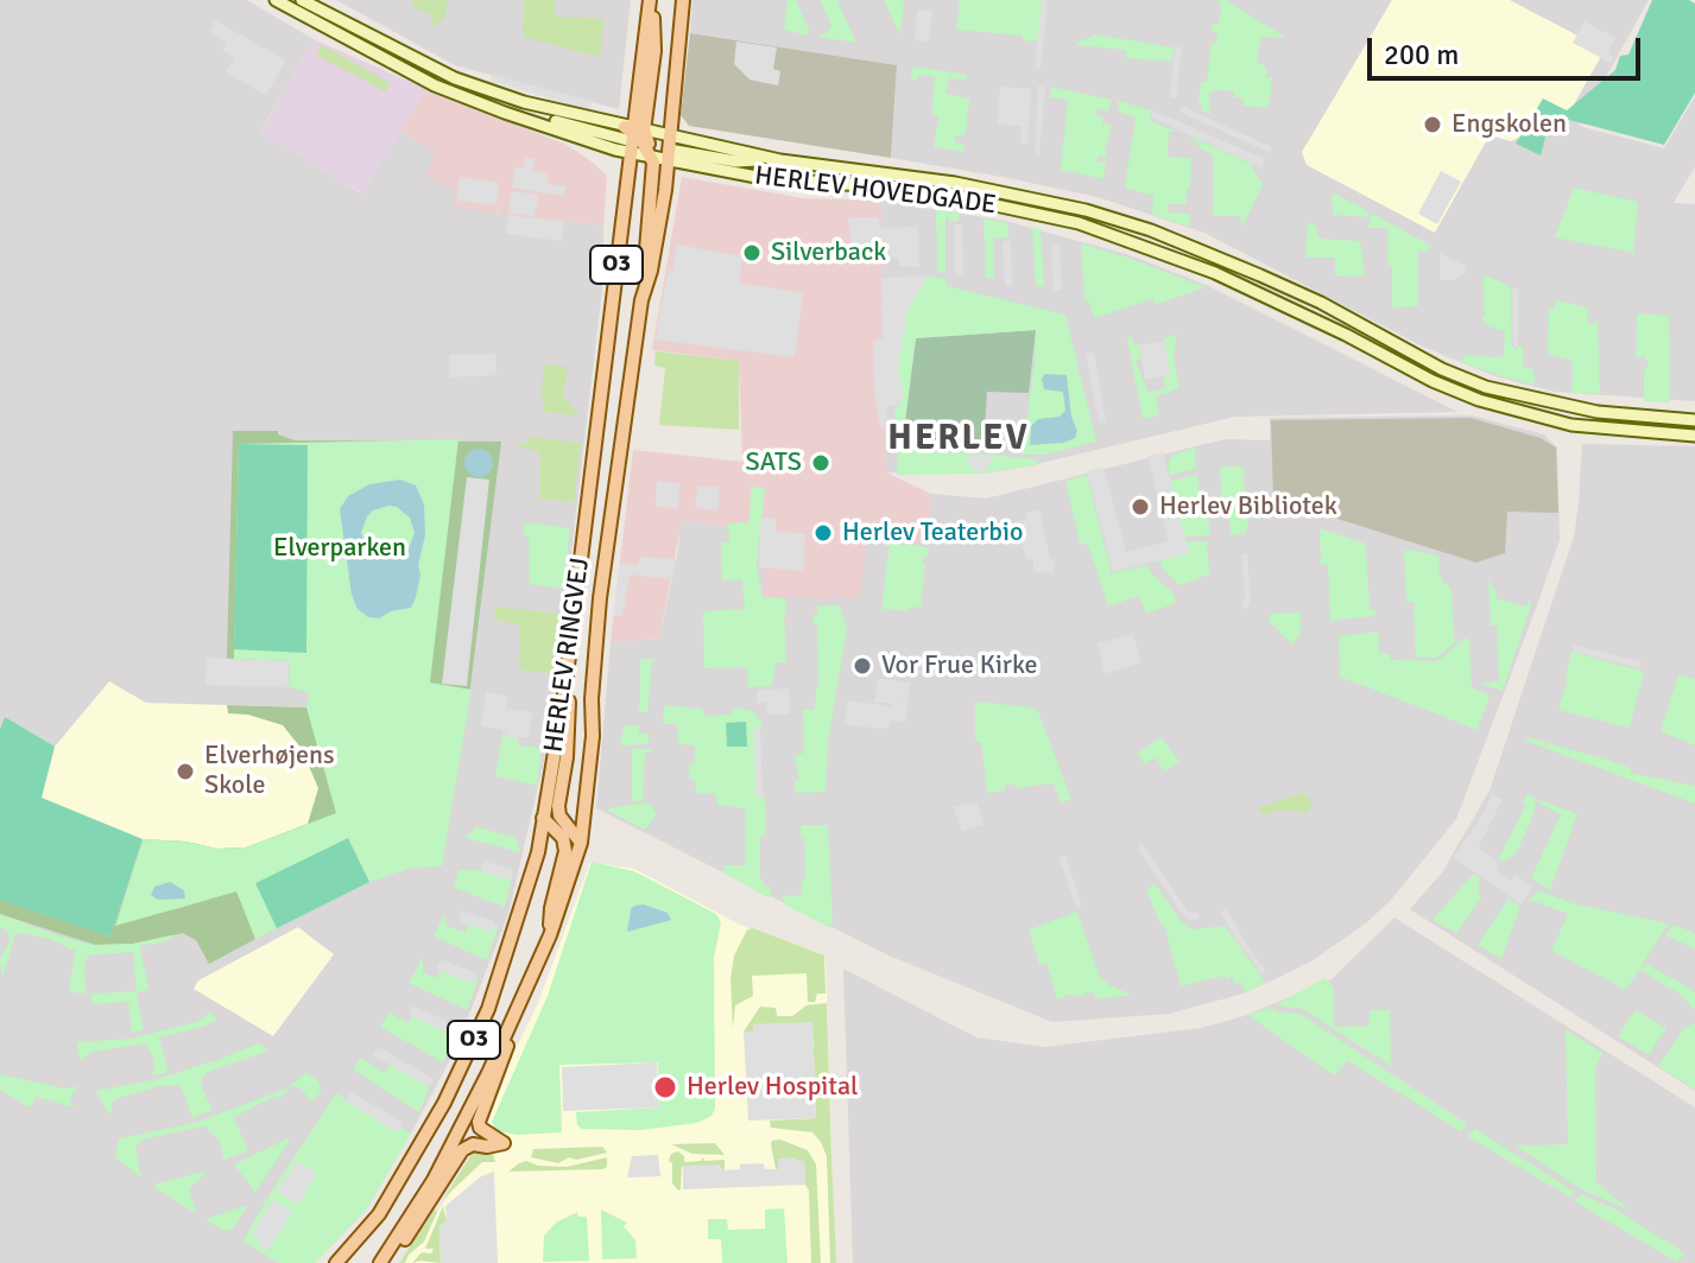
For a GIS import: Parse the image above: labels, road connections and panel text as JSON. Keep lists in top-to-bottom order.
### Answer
{
  "streets": {
    "main road": ["HERLEV HOVEDGADE", "O3", "HERLEV RINGVEJ"]
  },
  "crossings": [
    ["HERLEV HOVEDGADE", "HERLEV RINGVEJ"]
  ],
  "districts": ["HERLEV"],
  "parks": ["Elverparken"],
  "places": [
    "Engskolen",
    "Silverback",
    "SATS",
    "Herlev Bibliotek",
    "Herlev Teaterbio",
    "Vor Frue Kirke",
    "Elverhøjens Skole",
    "Herlev Hospital"
  ],
  "scale_bar": "200 m"
}
